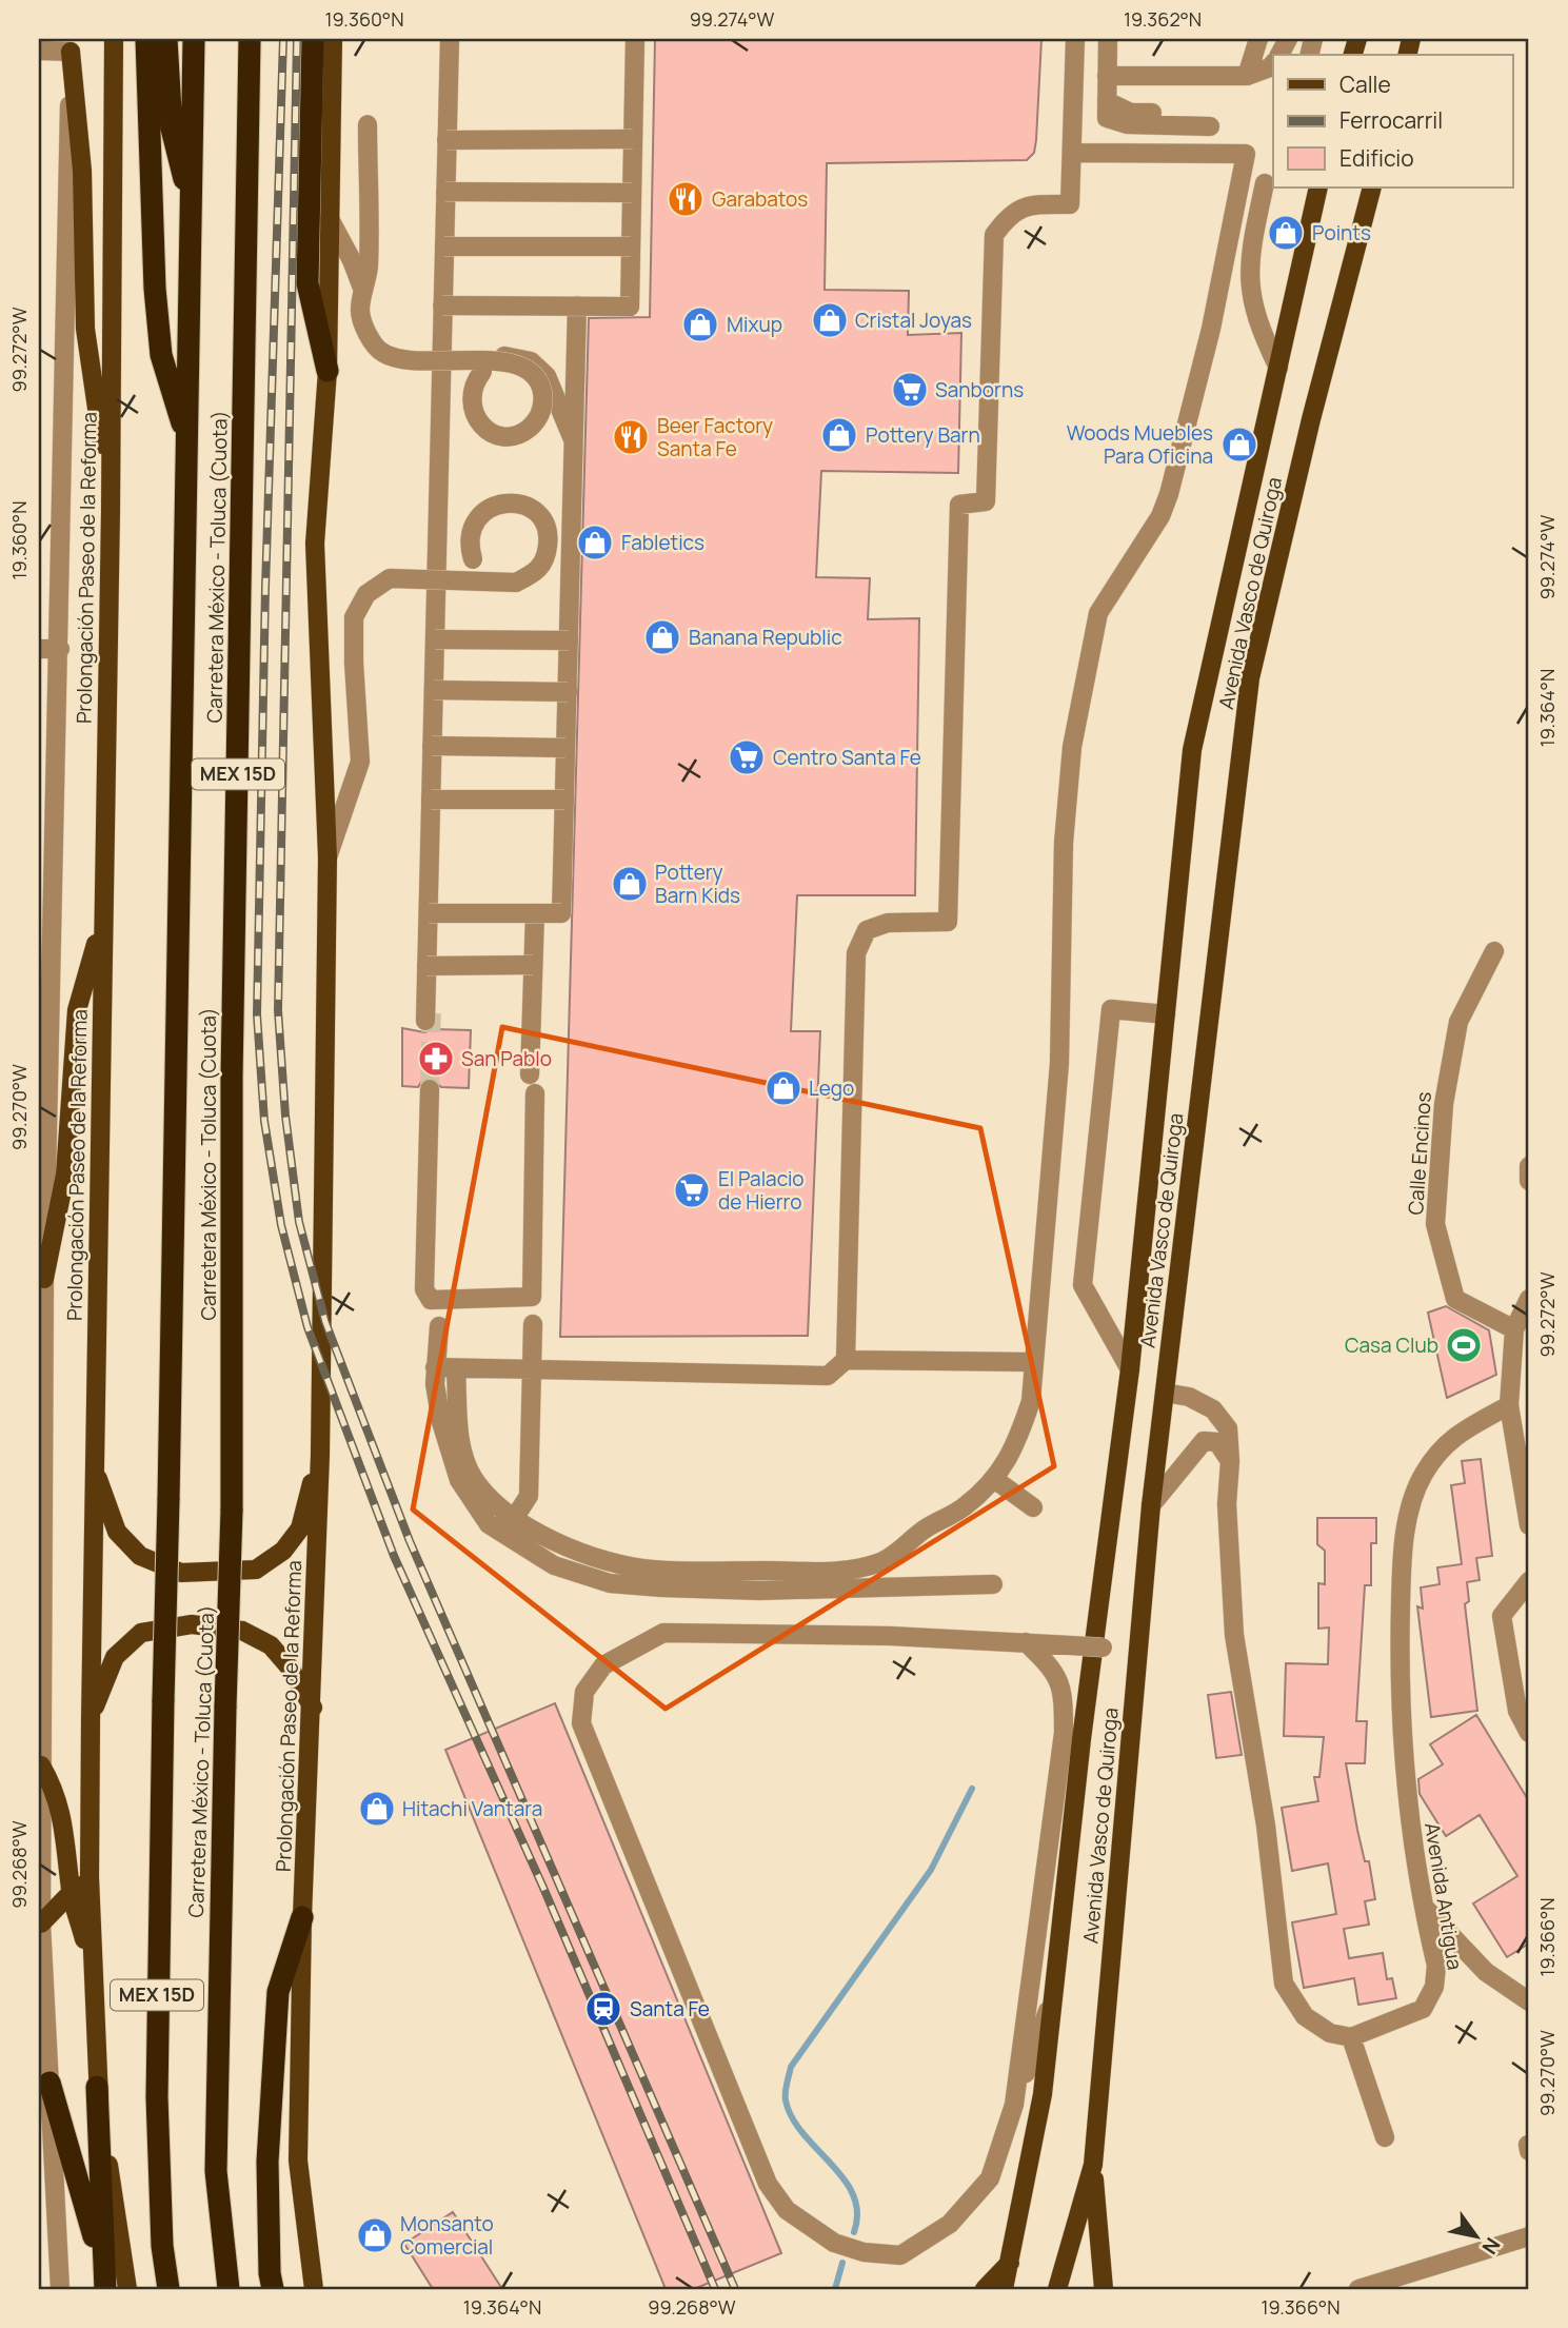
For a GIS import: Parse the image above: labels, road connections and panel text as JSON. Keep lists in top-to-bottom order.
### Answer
{
  "streets": {
    "highway": ["Carretera México - Toluca (Cuota)", "MEX 15D"],
    "main road": ["Prolongación Paseo de la Reforma", "Avenida Vasco de Quiroga"],
    "street": ["Calle Encinos", "Avenida Antigua"]
  },
  "places": {
    "restaurant": ["Garabatos", "Beer Factory Santa Fe"],
    "shop": [
      "Points",
      "Cristal Joyas",
      "Mixup",
      "Pottery Barn",
      "Woods Muebles Para Oficina",
      "Fabletics",
      "Banana Republic",
      "Pottery Barn Kids",
      "Lego",
      "Hitachi Vantara",
      "Monsanto Comercial"
    ],
    "supermarket": ["Sanborns", "Centro Santa Fe", "El Palacio de Hierro"],
    "pharmacy": ["San Pablo"],
    "sports": ["Casa Club"],
    "station": ["Santa Fe"]
  },
  "legend": ["Calle", "Ferrocarril", "Edificio"],
  "north": "bottom right",
  "coordinates": [
    "19.360°N",
    "99.274°W",
    "19.362°N",
    "99.272°W",
    "19.364°N",
    "99.270°W",
    "99.268°W",
    "19.366°N"
  ]
}
